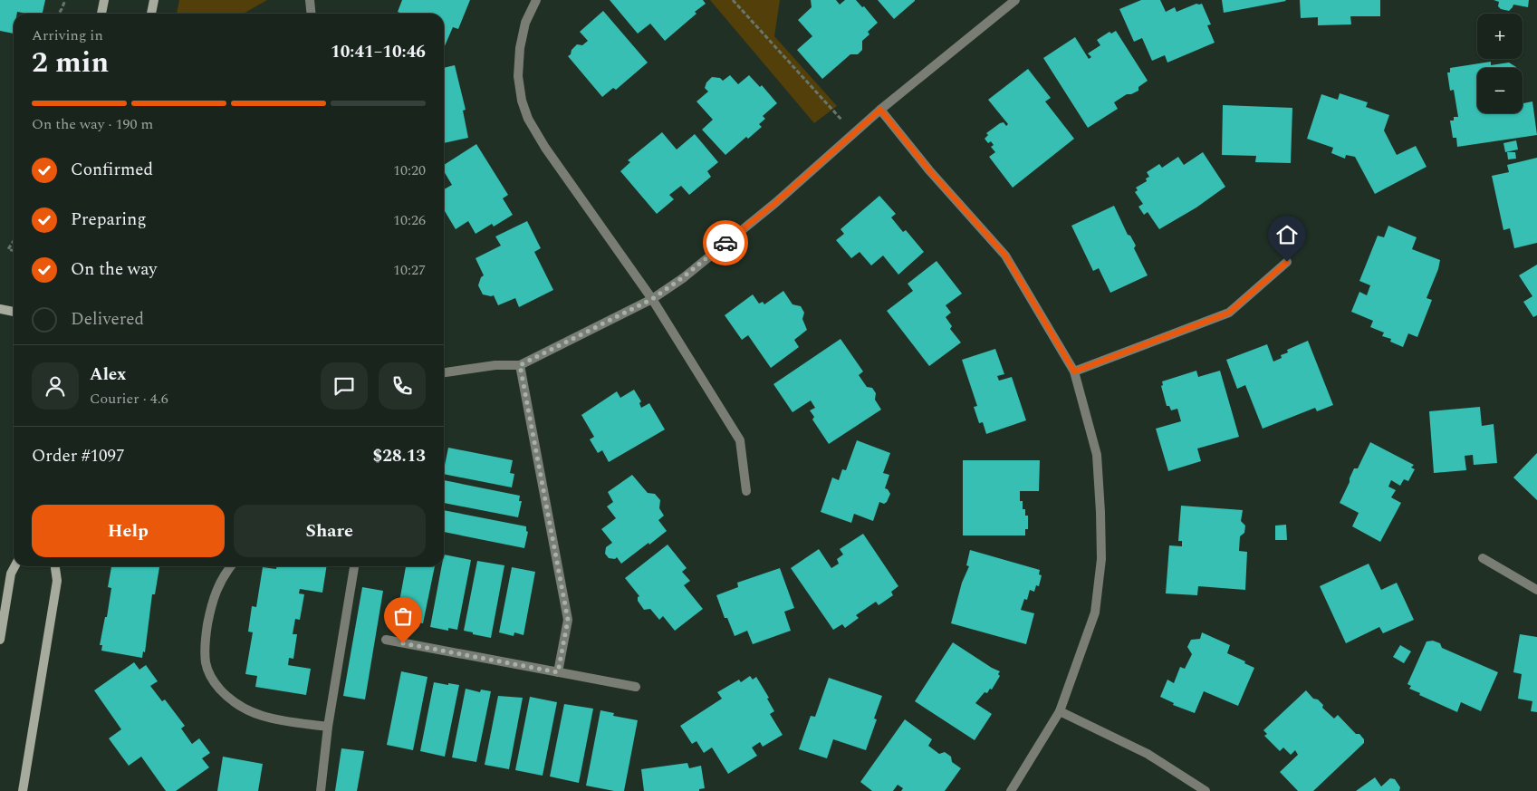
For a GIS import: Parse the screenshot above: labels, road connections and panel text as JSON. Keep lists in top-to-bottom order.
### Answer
{
  "page": {
    "map_buttons": ["+", "−"],
    "heading": ["2 min", "Arriving in", "10:41–10:46"],
    "panel": [
      "Alex",
      "Courier · 4.6",
      "Order #1097",
      "$28.13"
    ],
    "bar": "On the way · 190 m",
    "list": [
      ["Confirmed", "10:20"],
      ["Preparing", "10:26"],
      ["On the way", "10:27"],
      "Delivered"
    ],
    "buttons": ["Help", "Share"]
  }
}
